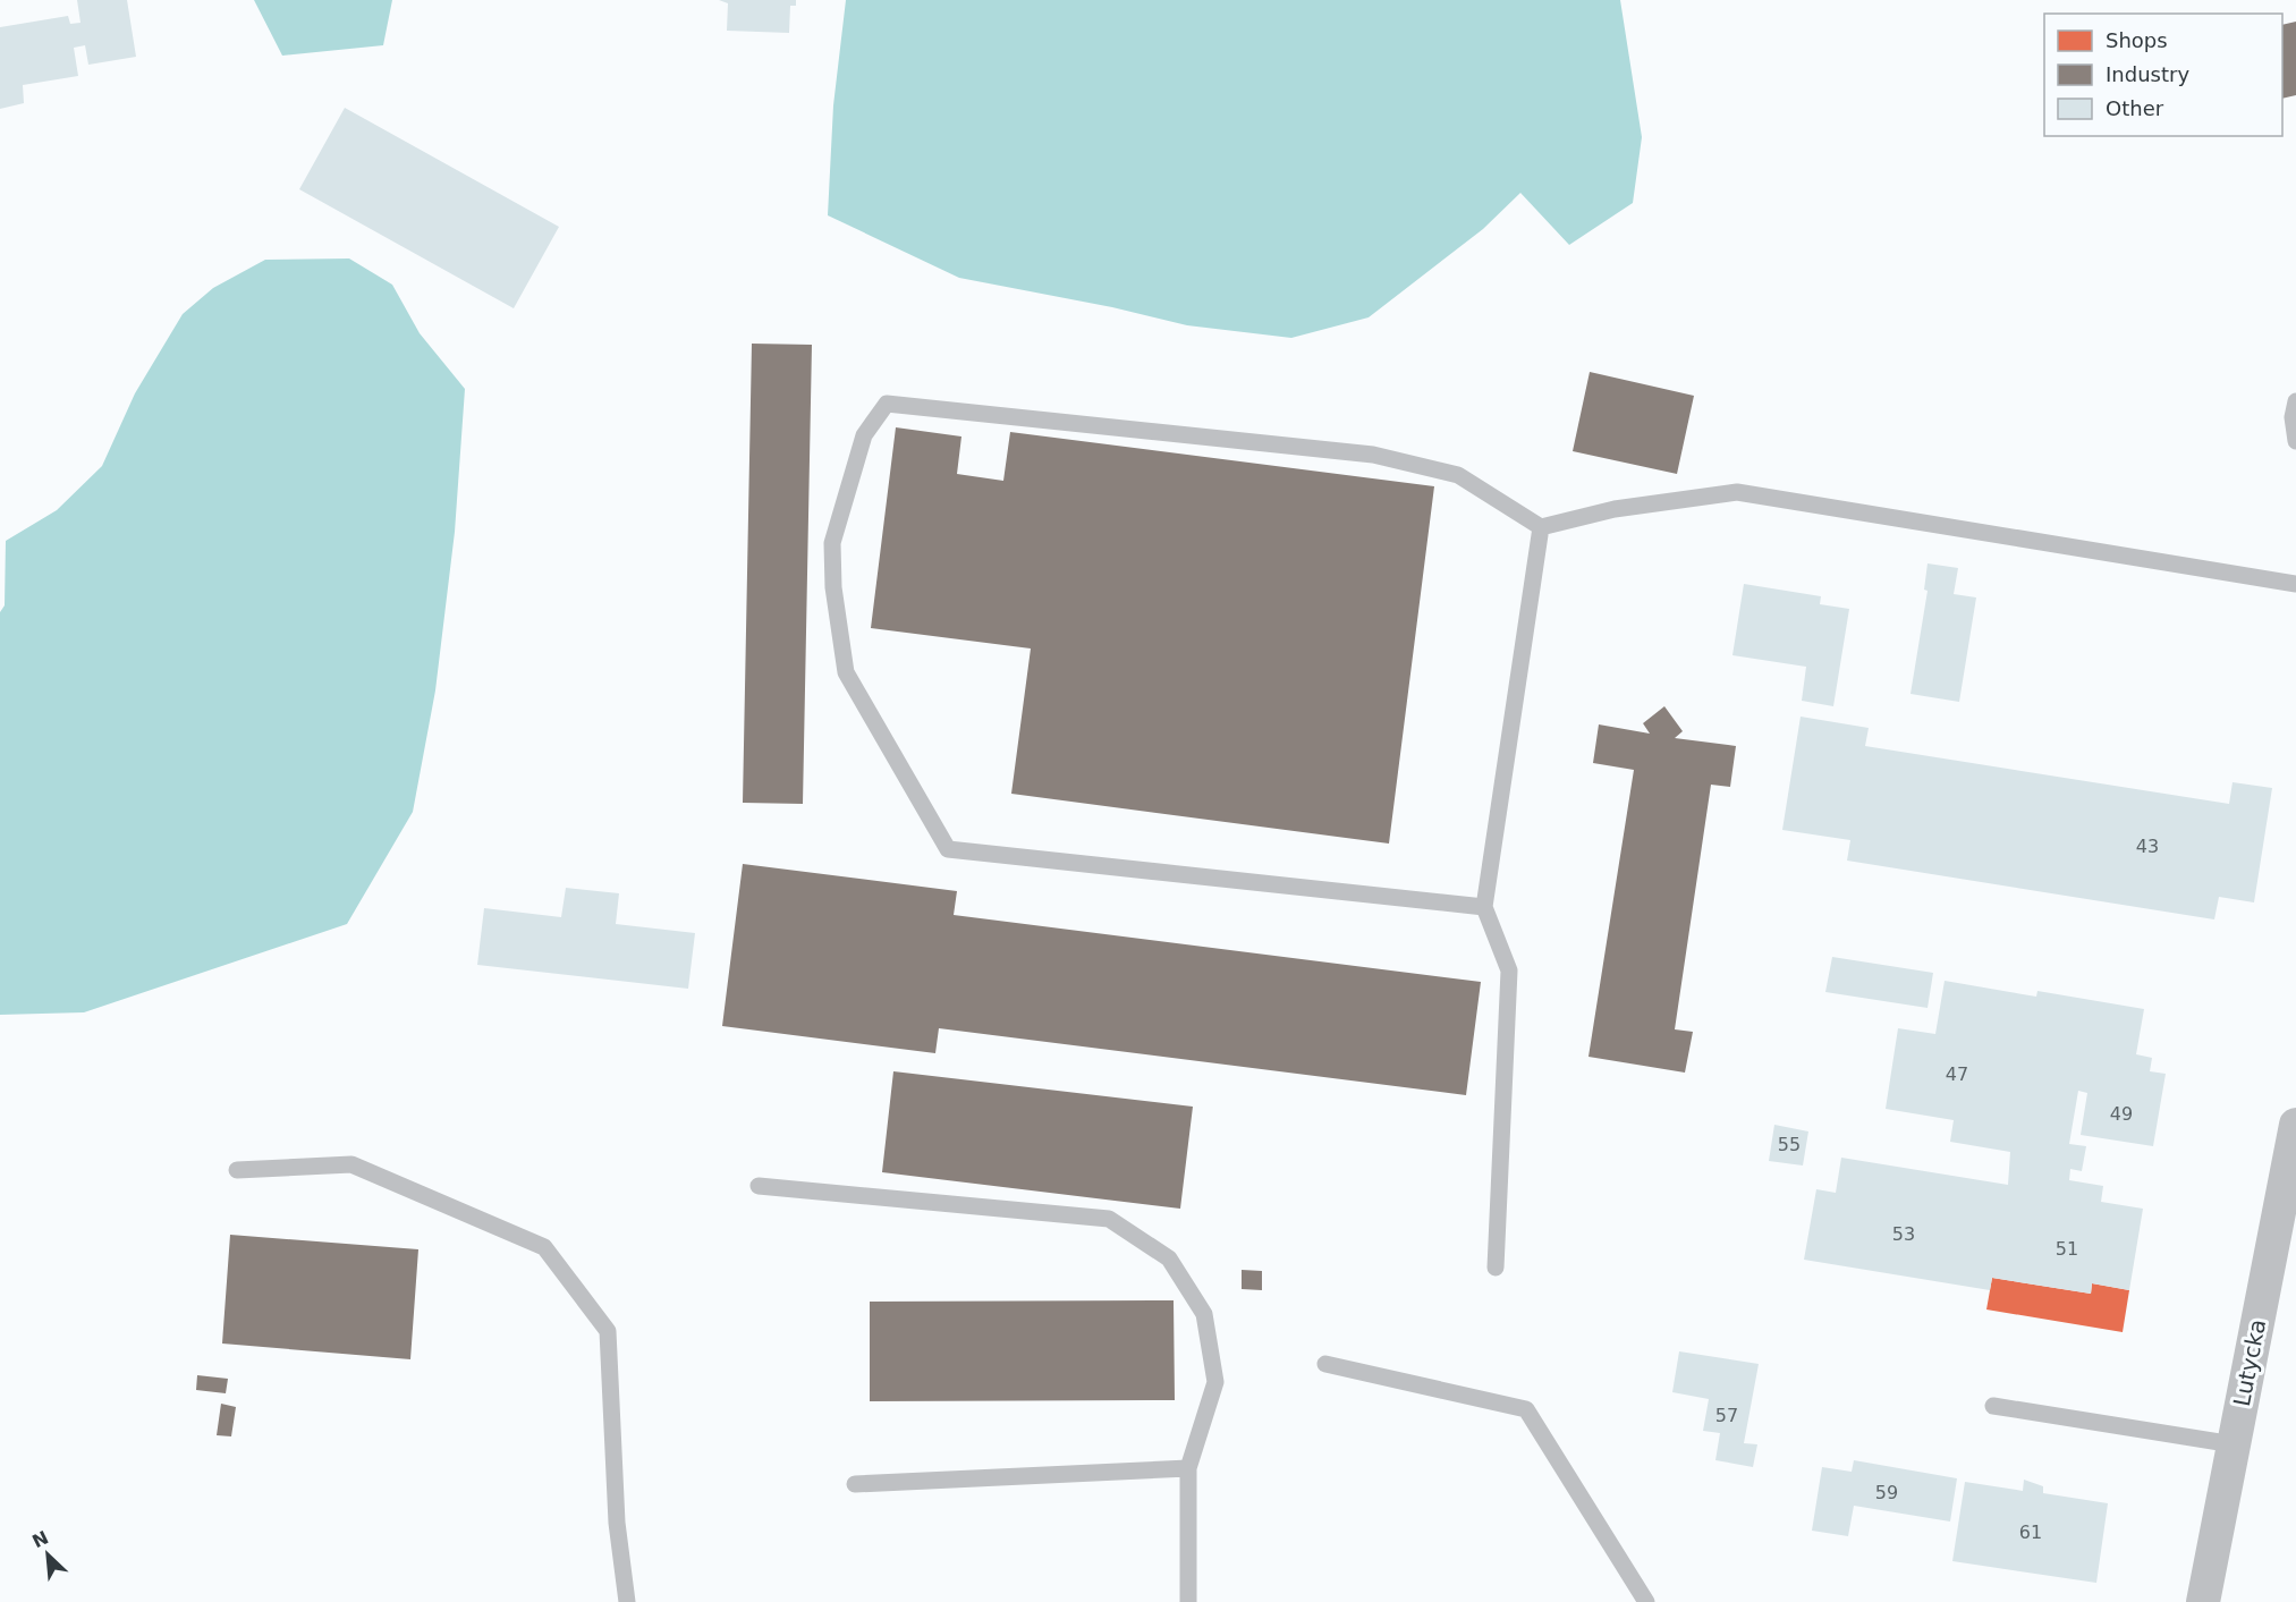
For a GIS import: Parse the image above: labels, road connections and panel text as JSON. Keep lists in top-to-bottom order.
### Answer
{
  "streets": {
    "street": ["Lutycka"]
  },
  "house_numbers": [
    "43",
    "47",
    "49",
    "55",
    "53",
    "51",
    "57",
    "59",
    "61"
  ],
  "legend": ["Shops", "Industry", "Other"],
  "north": "top left"
}
